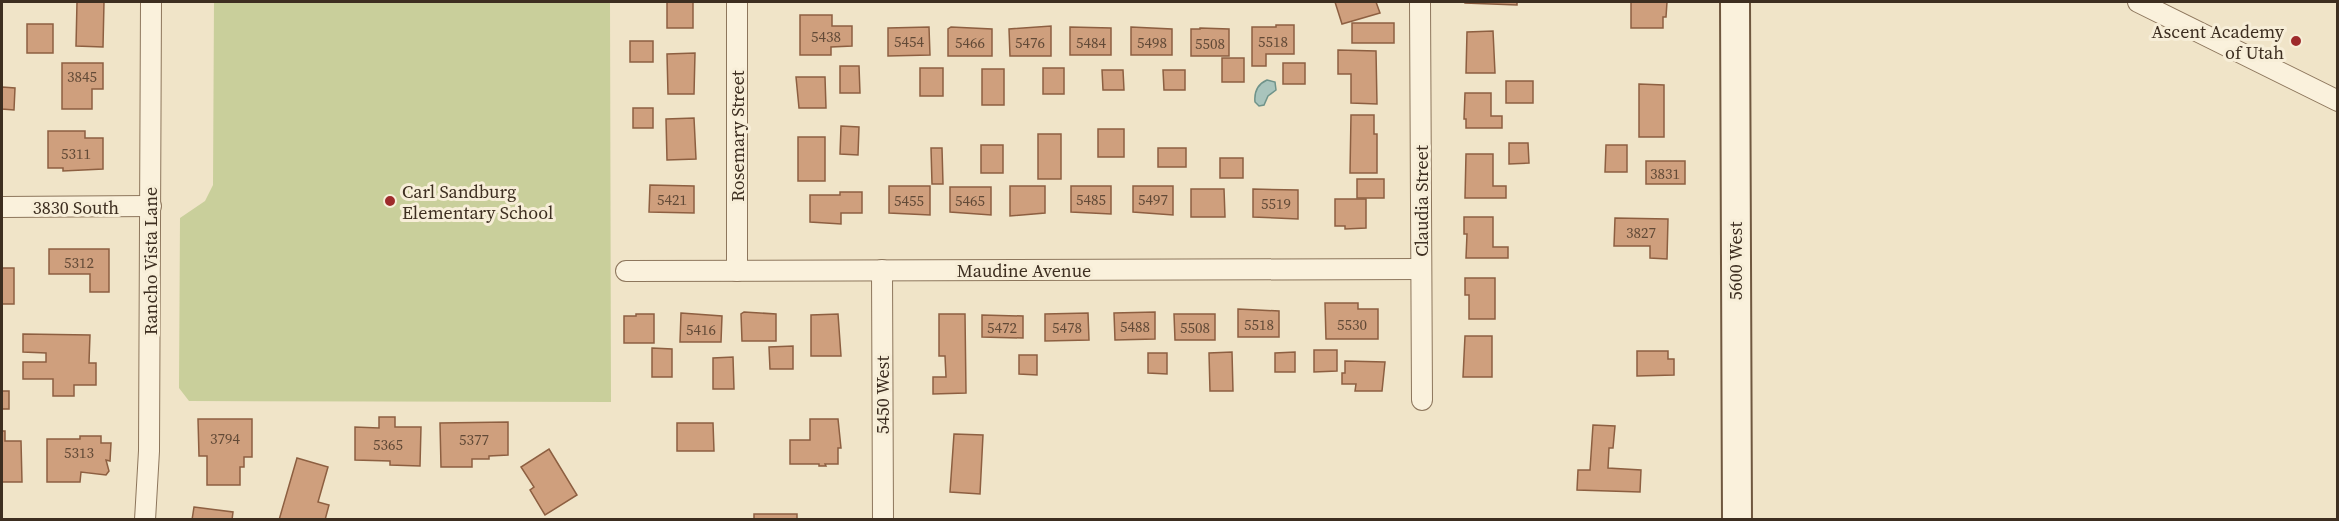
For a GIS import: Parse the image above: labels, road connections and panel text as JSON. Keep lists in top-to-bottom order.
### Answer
{
  "streets": {
    "main road": ["5600 West"],
    "street": [
      "Rosemary Street",
      "Claudia Street",
      "3830 South",
      "Rancho Vista Lane",
      "Maudine Avenue",
      "5450 West"
    ]
  },
  "crossings": [
    ["Rosemary Street", "Maudine Avenue"],
    ["Claudia Street", "Maudine Avenue"],
    ["3830 South", "Rancho Vista Lane"],
    ["Maudine Avenue", "5450 West"]
  ],
  "places": ["Ascent Academy of Utah", "Carl Sandburg Elementary School"],
  "house_numbers": [
    "5438",
    "5454",
    "5518",
    "5466",
    "5476",
    "5484",
    "5498",
    "5508",
    "3845",
    "5311",
    "3831",
    "5421",
    "5485",
    "5497",
    "5455",
    "5465",
    "5519",
    "3827",
    "5312",
    "5518",
    "5530",
    "5488",
    "5472",
    "5478",
    "5508",
    "5416",
    "3794",
    "5377",
    "5365",
    "5313"
  ]
}
